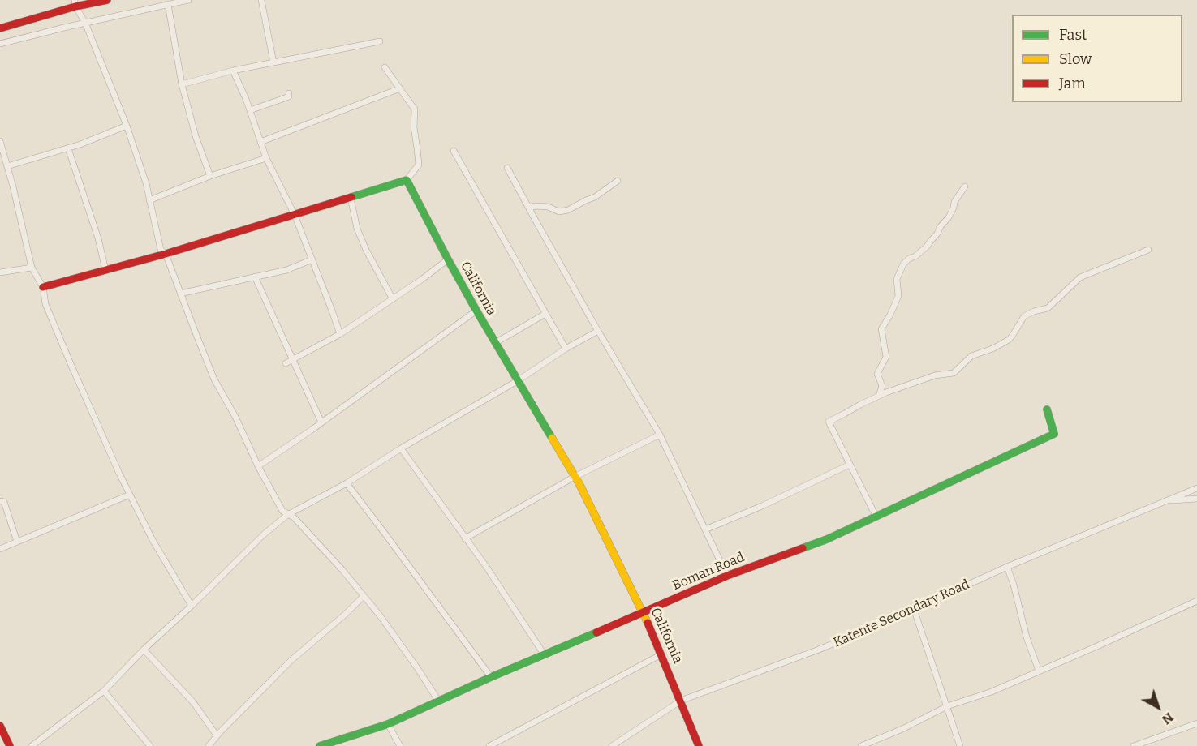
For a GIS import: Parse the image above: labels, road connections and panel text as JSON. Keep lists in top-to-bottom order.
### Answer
{
  "streets": {
    "main road": ["California", "Boman Road"],
    "street": ["Katente Secondary Road"]
  },
  "crossings": [
    ["California", "Boman Road"],
    ["California", "Katente Secondary Road"]
  ],
  "legend": ["Fast", "Slow", "Jam"],
  "north": "bottom right"
}
